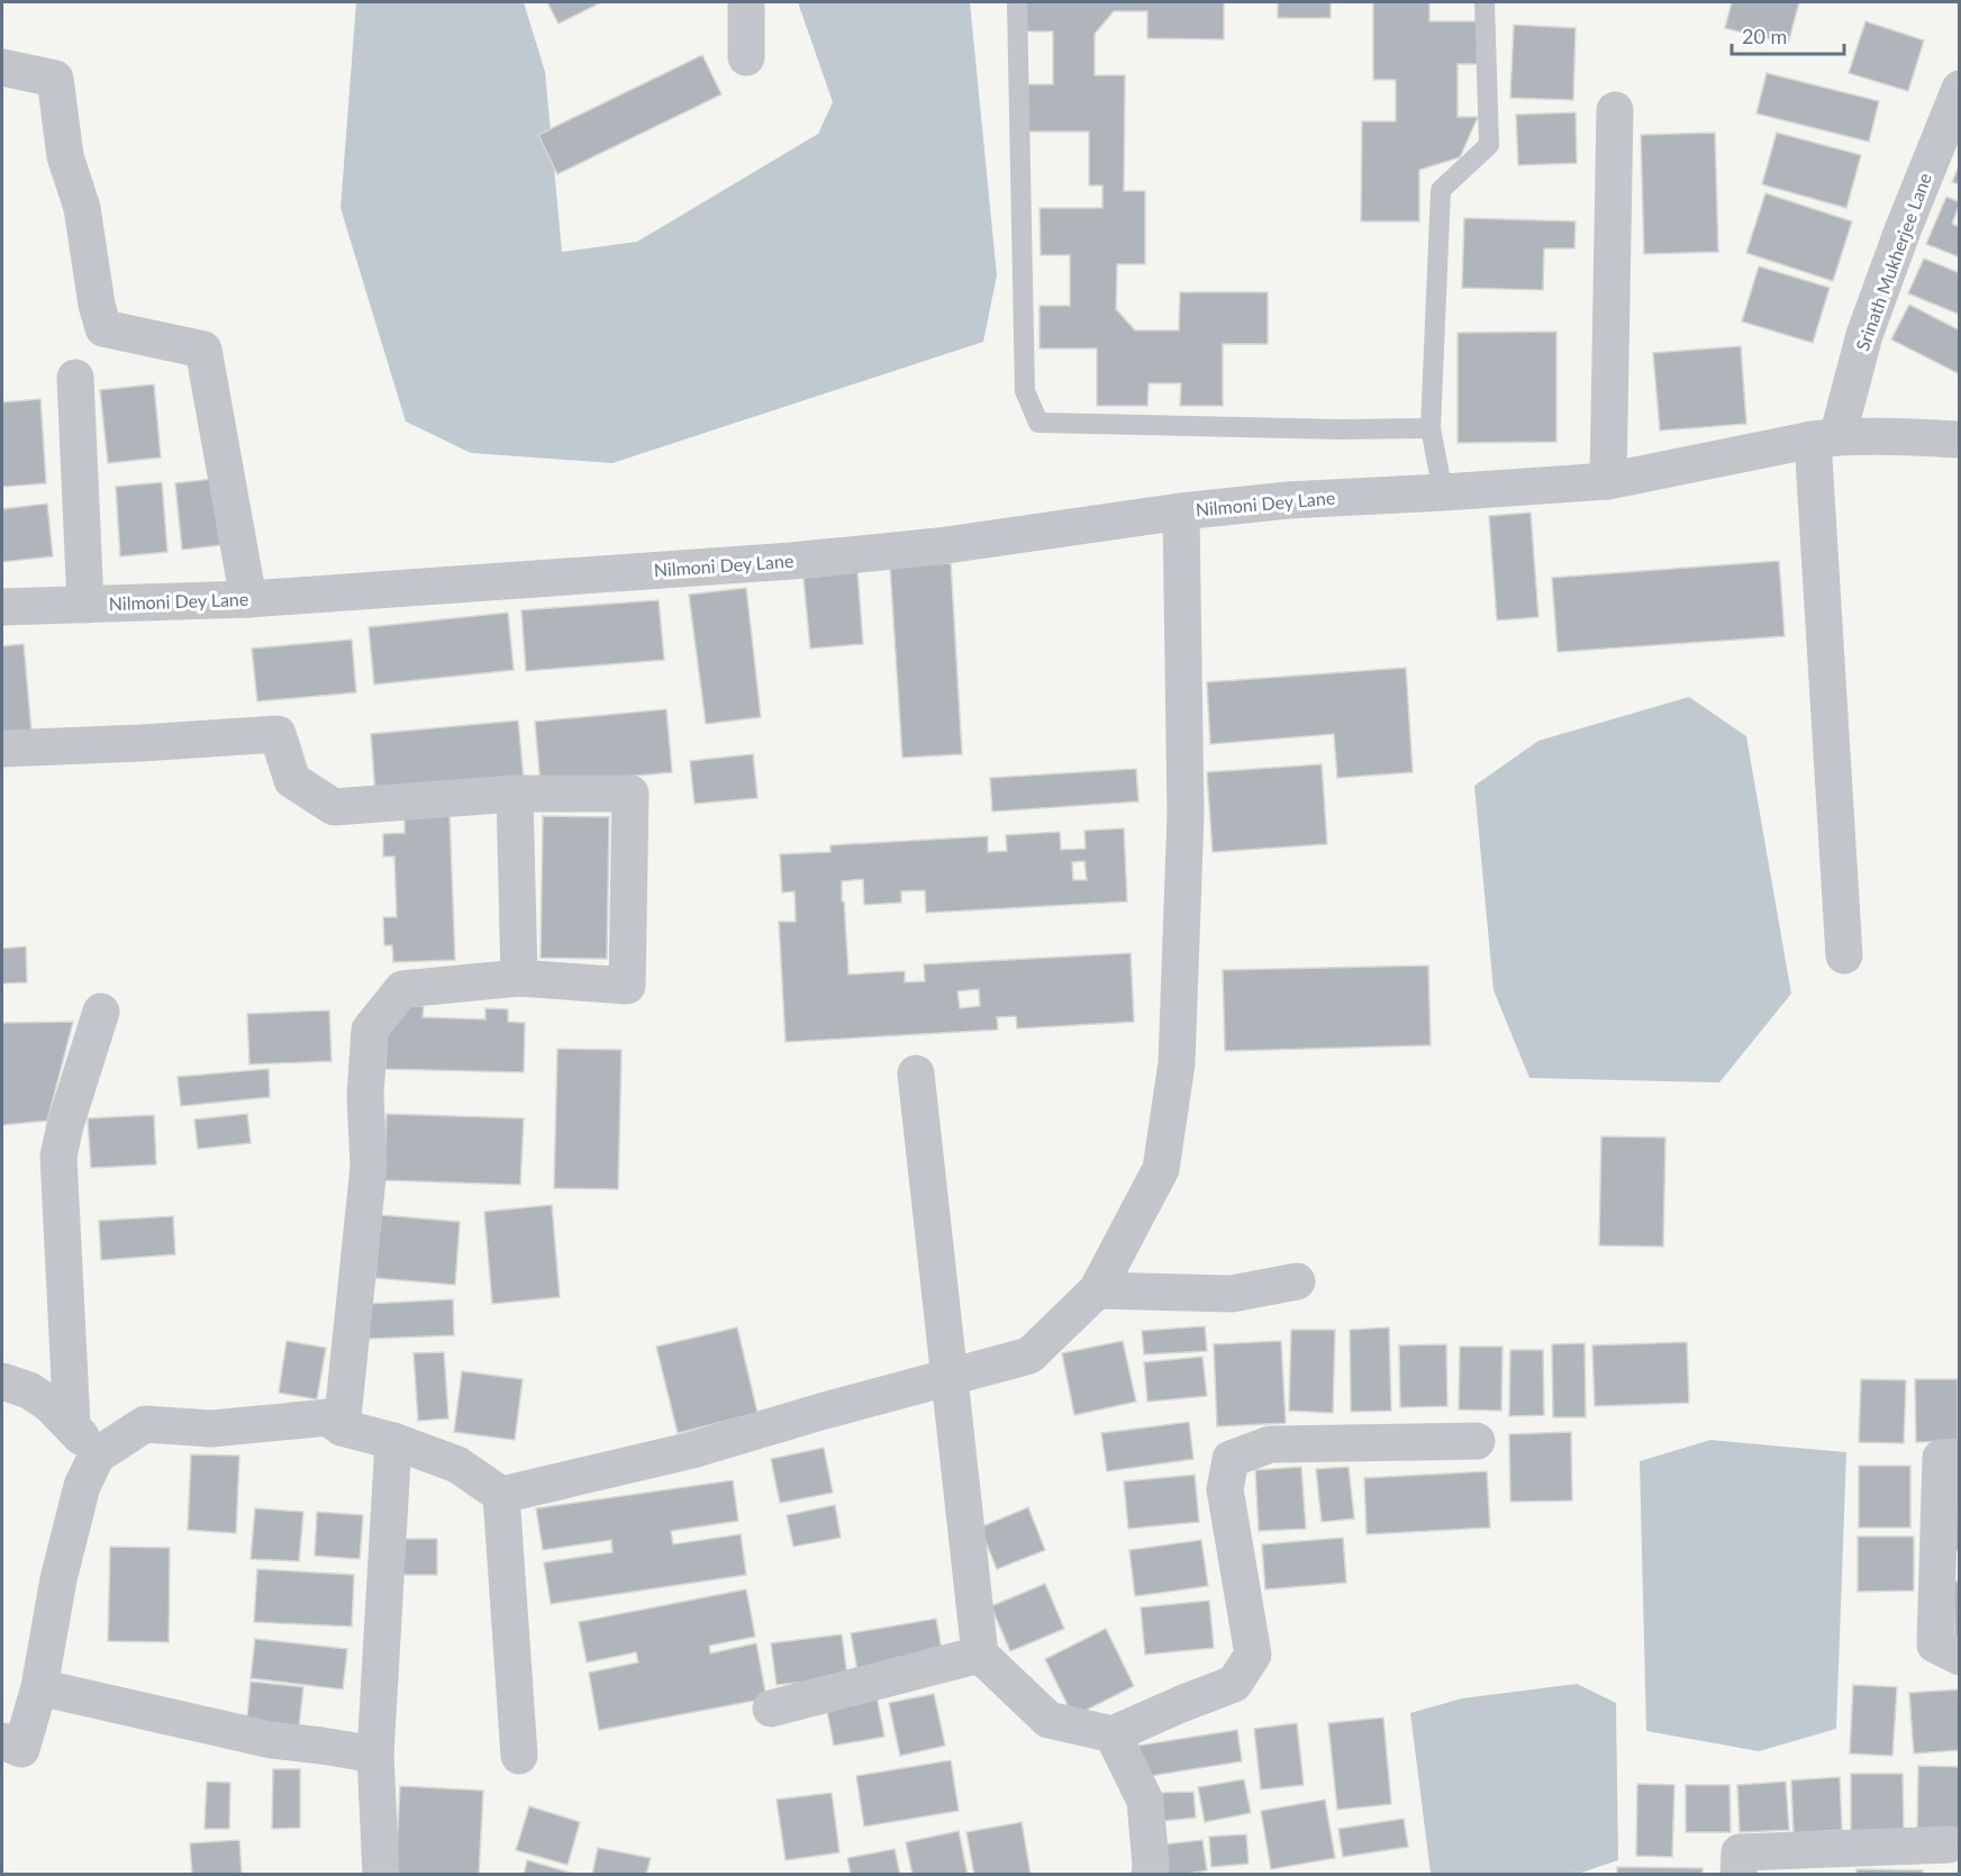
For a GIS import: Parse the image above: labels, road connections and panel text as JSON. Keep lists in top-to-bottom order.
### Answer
{
  "streets": {
    "street": ["Srinath Mukherjee Lane", "Nilmoni Dey Lane"]
  },
  "crossings": [
    ["Srinath Mukherjee Lane", "Nilmoni Dey Lane"]
  ],
  "scale_bar": "20 m"
}
